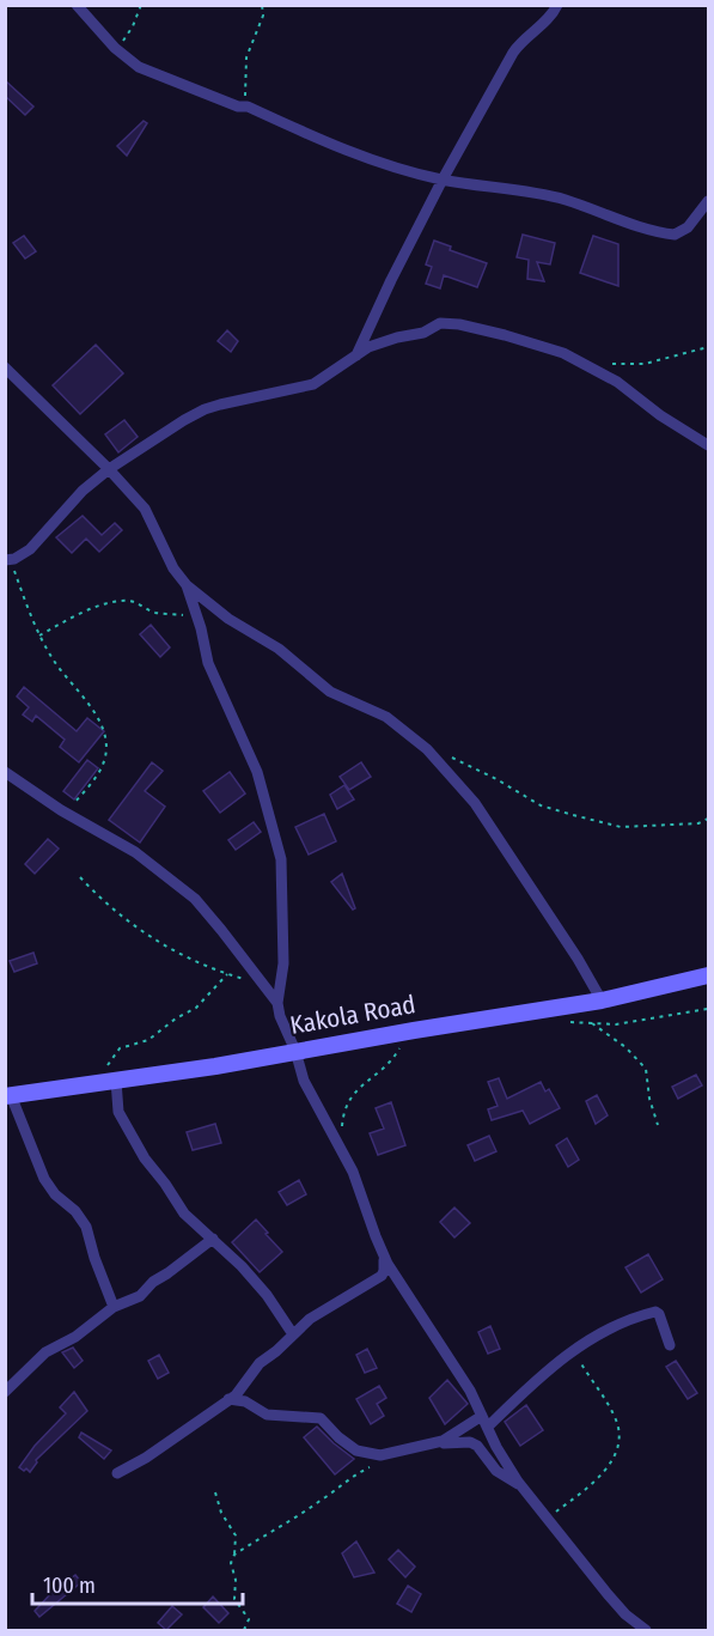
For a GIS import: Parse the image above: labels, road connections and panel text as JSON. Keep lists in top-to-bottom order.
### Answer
{
  "streets": {
    "main road": ["Kakola Road"]
  },
  "scale_bar": "100 m"
}
